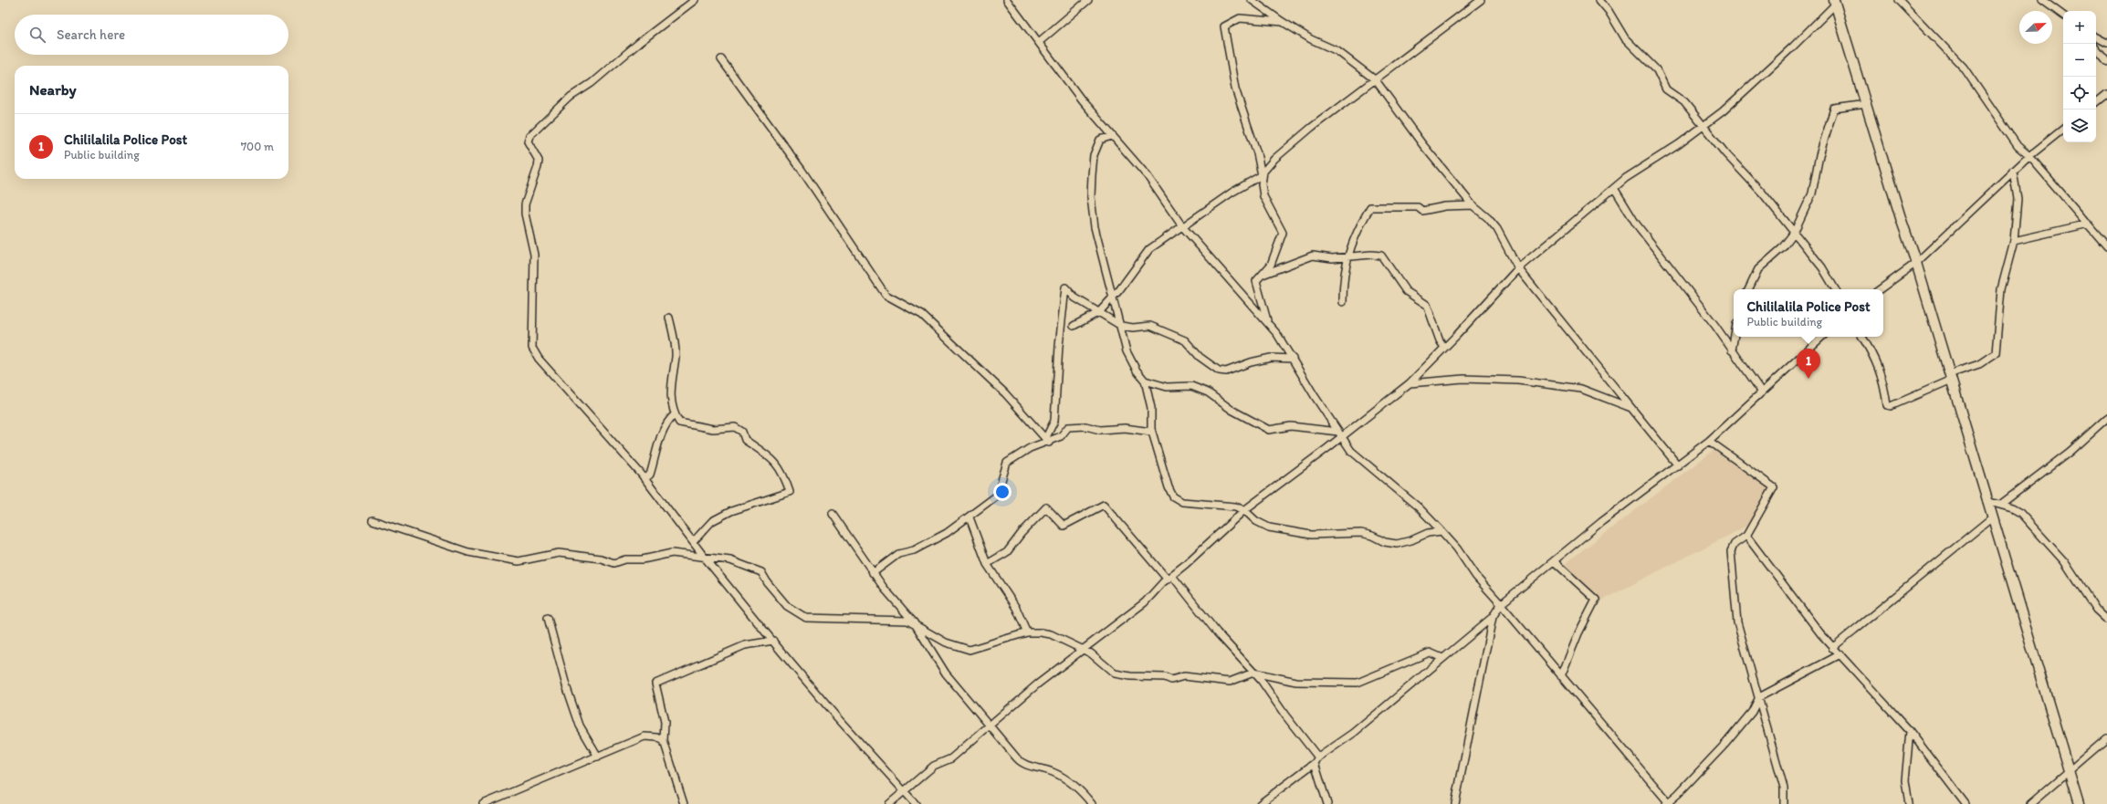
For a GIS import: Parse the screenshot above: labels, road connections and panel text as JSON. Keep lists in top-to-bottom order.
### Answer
{
  "north": "top right",
  "page": {
    "map_buttons": ["+", "−"],
    "search": "Search here",
    "heading": "Nearby",
    "list": [
      {
        "mark": "1",
        "name": "Chililalila Police Post",
        "note": "Public building",
        "value": "700 m"
      }
    ],
    "popup": ["Chililalila Police Post", "Public building"],
    "pins": "1"
  }
}
